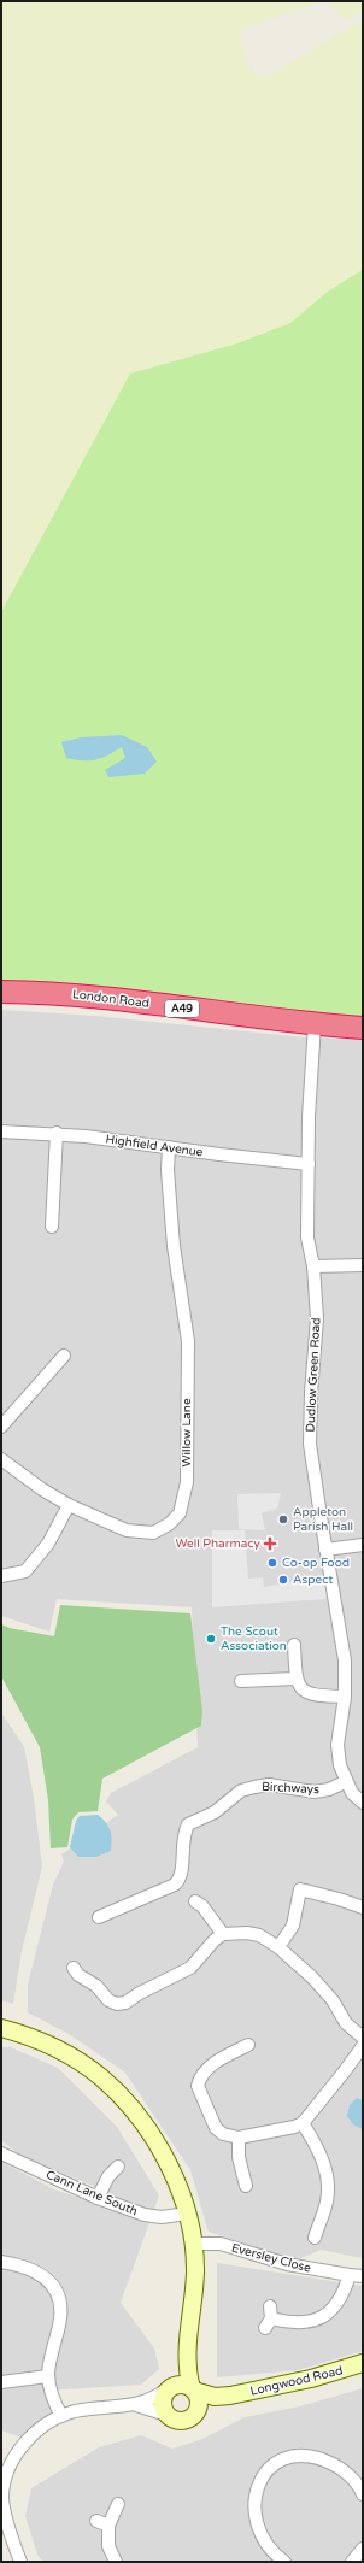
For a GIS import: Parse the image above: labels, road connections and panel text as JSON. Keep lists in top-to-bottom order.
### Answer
{
  "streets": {
    "highway": ["London Road", "A49"],
    "street": [
      "Highfield Avenue",
      "Dudlow Green Road",
      "Willow Lane",
      "Birchways",
      "Cann Lane South",
      "Eversley Close",
      "Longwood Road"
    ]
  },
  "crossings": [
    ["London Road", "Dudlow Green Road"],
    ["Highfield Avenue", "Dudlow Green Road"],
    ["Highfield Avenue", "Willow Lane"],
    ["Dudlow Green Road", "Birchways"]
  ],
  "places": {
    "other": [
      "Appleton Parish Hall",
      "Co-op Food",
      "Aspect",
      "The Scout Association"
    ],
    "health": ["Well Pharmacy"]
  }
}
